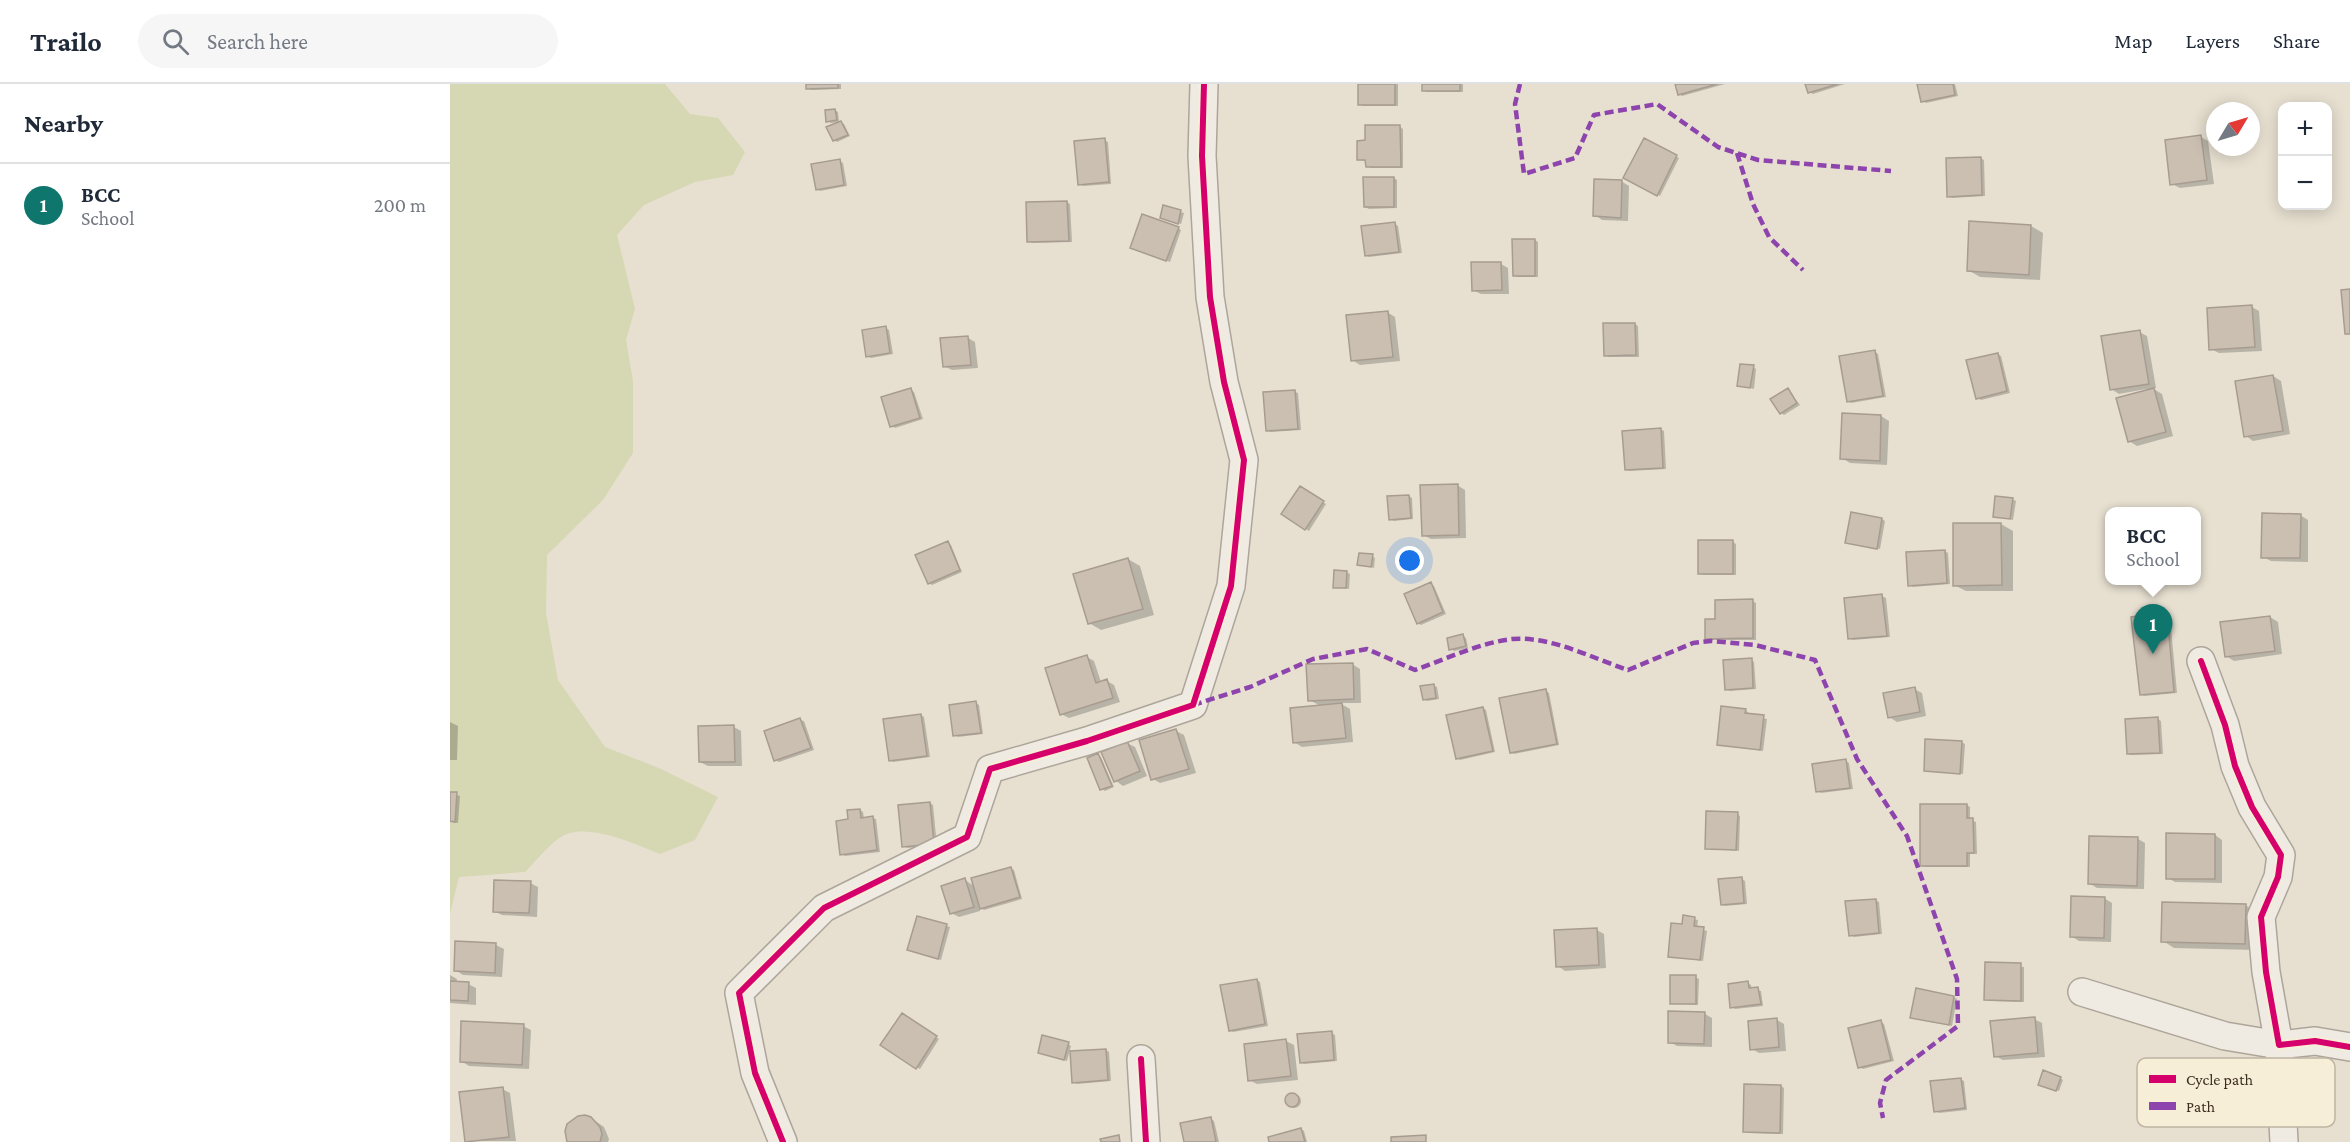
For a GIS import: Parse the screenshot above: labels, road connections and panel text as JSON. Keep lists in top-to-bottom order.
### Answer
{
  "legend": ["Cycle path", "Path"],
  "north": "top right",
  "page": {
    "header": "Trailo",
    "search": "Search here",
    "nav": ["Map", "Layers", "Share"],
    "heading": "Nearby",
    "map_buttons": ["+", "−"],
    "list": [
      {
        "mark": "1",
        "name": "BCC",
        "note": "School",
        "value": "200 m"
      }
    ],
    "popup": ["BCC", "School"],
    "pins": "1"
  }
}
